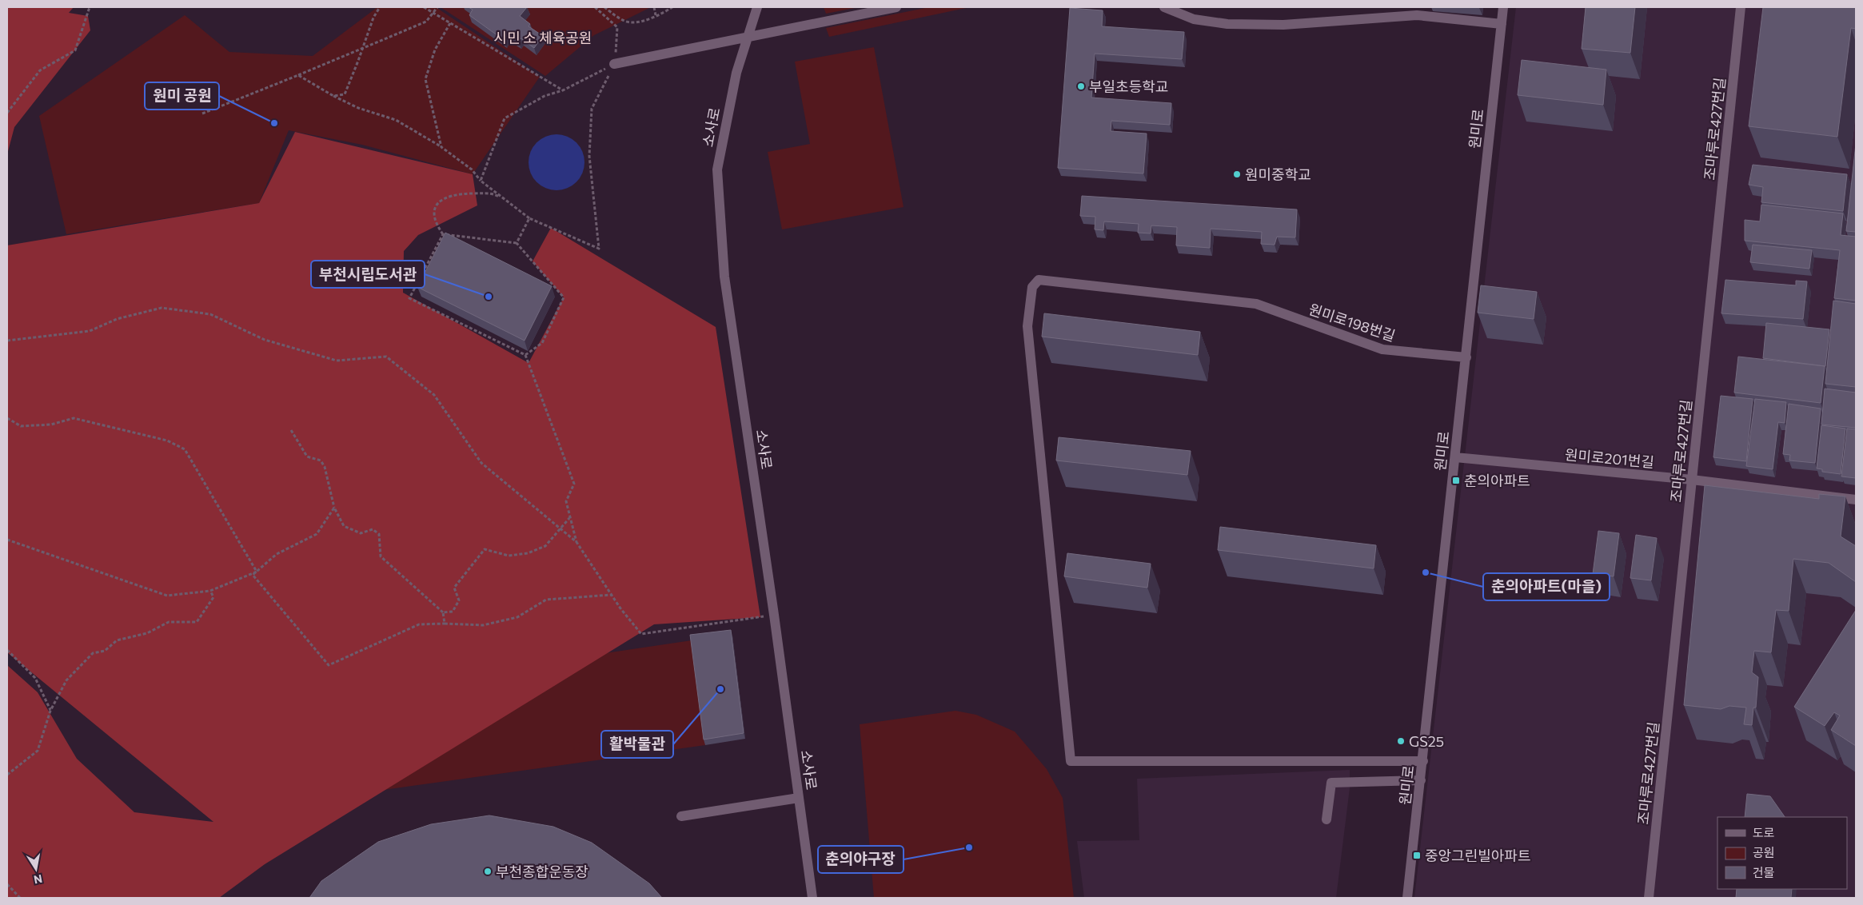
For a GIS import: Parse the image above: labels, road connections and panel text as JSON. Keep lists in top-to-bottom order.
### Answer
{
  "streets": {
    "street": [
      "소사로",
      "원미로",
      "조마루로427번길",
      "원미로198번길",
      "원미로201번길"
    ]
  },
  "crossings": [
    ["원미로", "원미로198번길"],
    ["원미로", "원미로201번길"],
    ["조마루로427번길", "원미로201번길"]
  ],
  "parks": ["시민 소 체육공원"],
  "places": {
    "other": [
      "부일초등학교",
      "원미 공원",
      "원미중학교",
      "부천시립도서관",
      "춘의아파트(마을)",
      "활박물관",
      "GS25",
      "춘의야구장",
      "부천종합운동장"
    ],
    "transit": ["춘의아파트", "중앙그린빌아파트"]
  },
  "legend": ["도로", "공원", "건물"],
  "north": "bottom"
}
